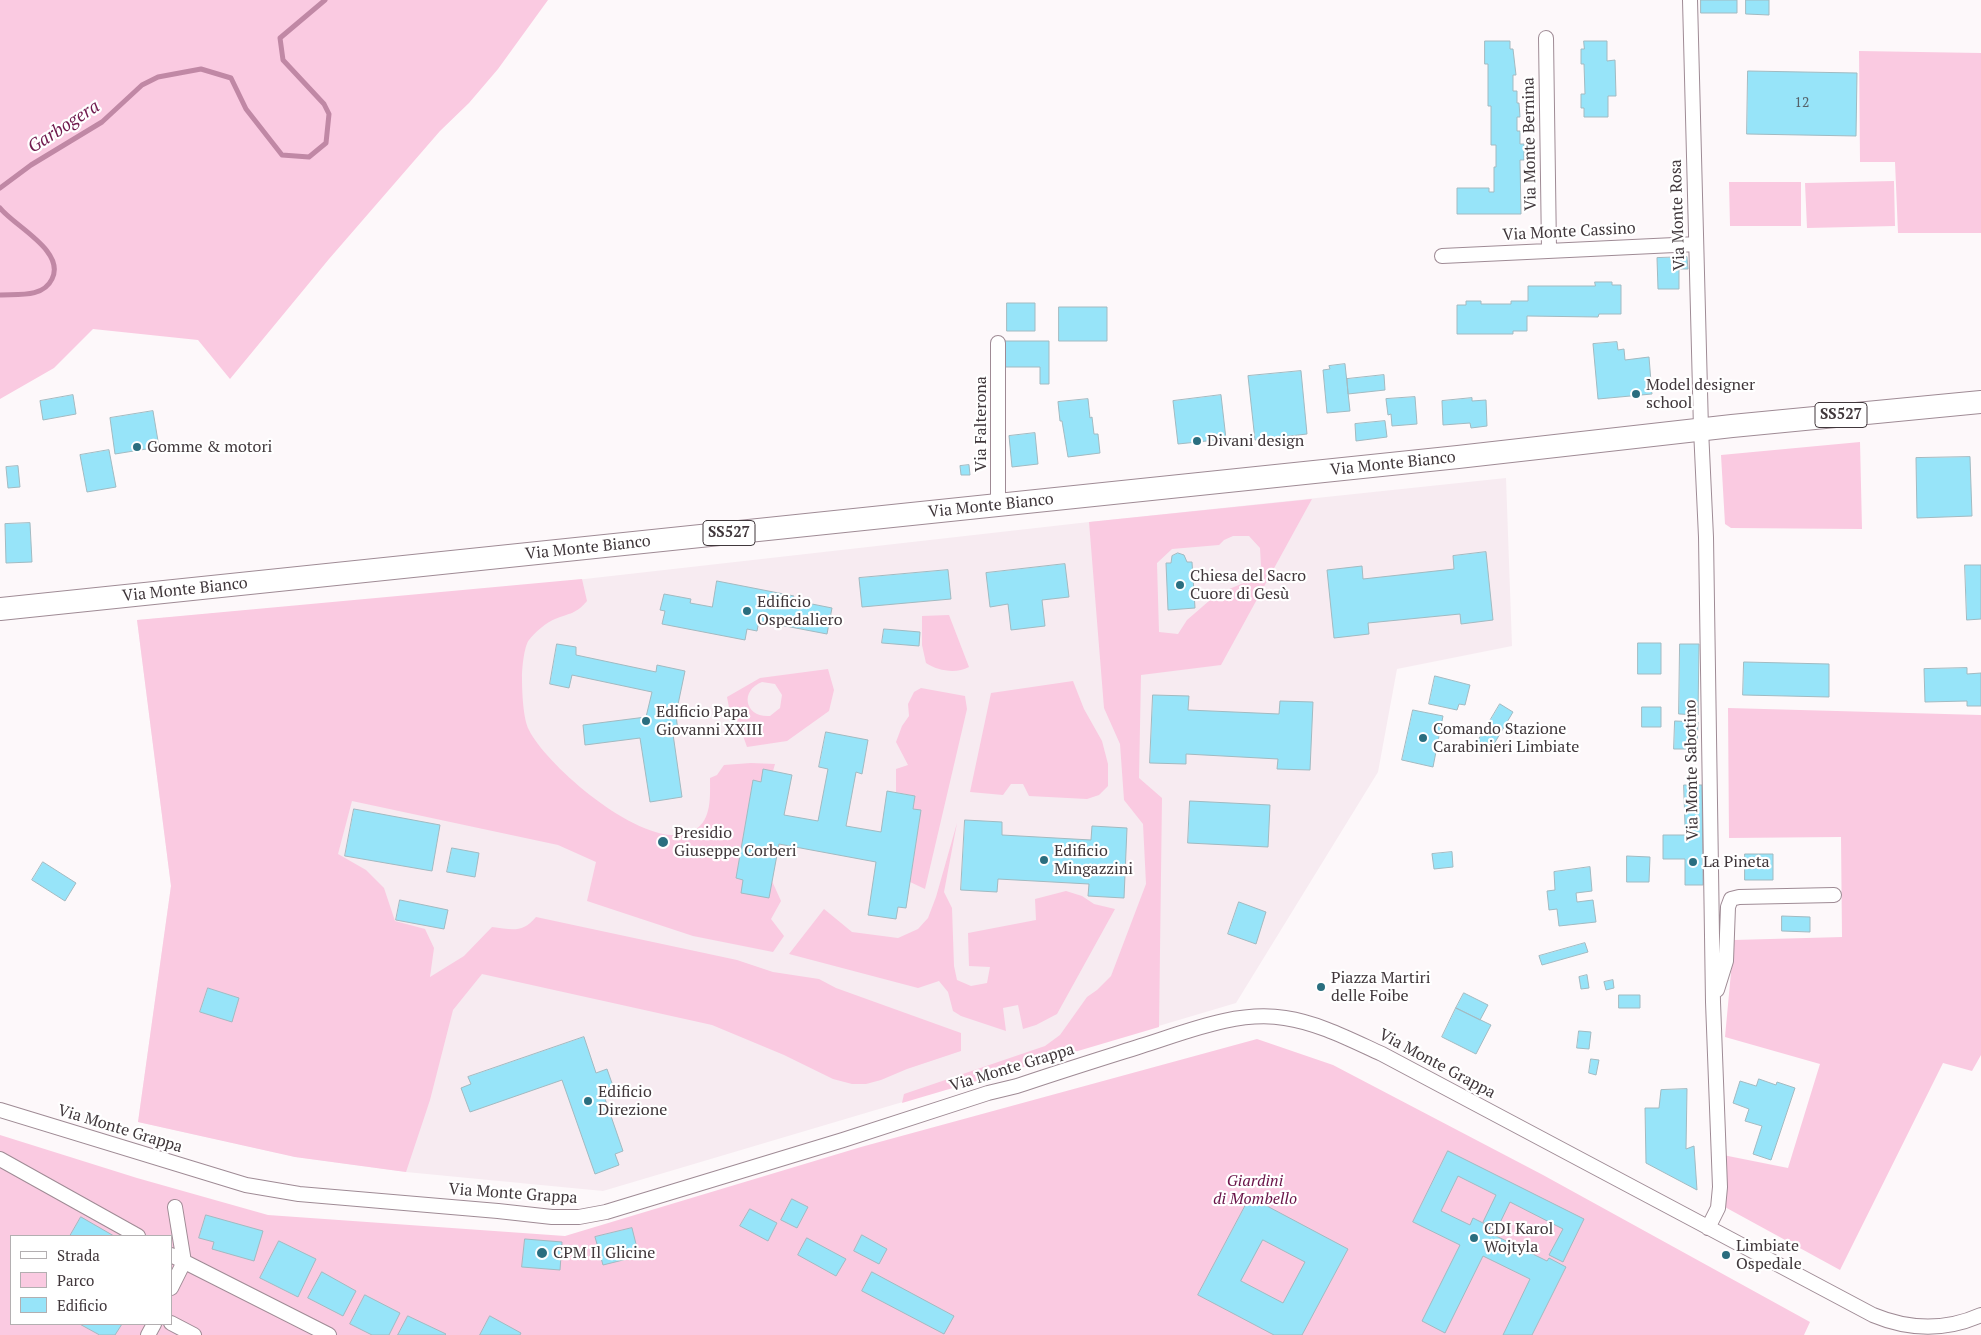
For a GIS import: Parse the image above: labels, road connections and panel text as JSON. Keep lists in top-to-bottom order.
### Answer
{
  "streets": {
    "main road": ["SS527", "Via Monte Bianco"],
    "street": [
      "Via Monte Bernina",
      "Via Monte Rosa",
      "Via Monte Cassino",
      "Via Falterona",
      "Via Monte Sabotino",
      "Via Monte Grappa"
    ]
  },
  "crossings": [
    ["Via Monte Bernina", "Via Monte Cassino"],
    ["Via Monte Rosa", "Via Monte Cassino"],
    ["Via Monte Rosa", "Via Monte Bianco"],
    ["Via Monte Rosa", "Via Monte Sabotino"],
    ["Via Falterona", "Via Monte Bianco"],
    ["Via Monte Bianco", "Via Monte Sabotino"],
    ["Via Monte Sabotino", "Via Monte Grappa"]
  ],
  "water": ["Garbogera"],
  "parks": ["Giardini di Mombello"],
  "places": [
    "Model designer school",
    "Divani design",
    "Gomme & motori",
    "Chiesa del Sacro Cuore di Gesù",
    "Edificio Ospedaliero",
    "Edificio Papa Giovanni XXIII",
    "Comando Stazione Carabinieri Limbiate",
    "Presidio Giuseppe Corberi",
    "Edificio Mingazzini",
    "La Pineta",
    "Piazza Martiri delle Foibe",
    "Edificio Direzione",
    "CDI Karol Wojtyla",
    "CPM Il Glicine",
    "Limbiate Ospedale"
  ],
  "house_numbers": ["12"],
  "legend": ["Strada", "Parco", "Edificio"]
}
